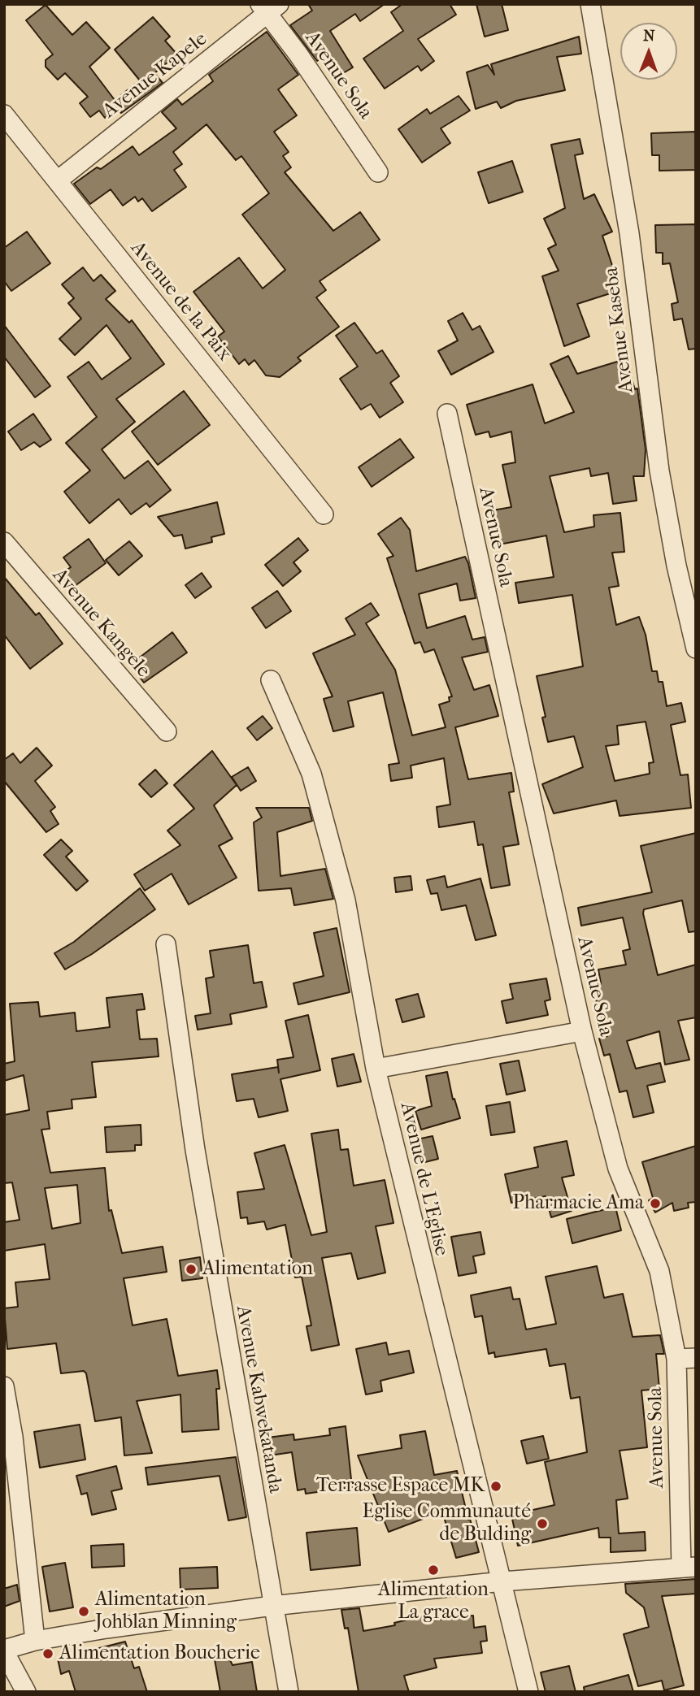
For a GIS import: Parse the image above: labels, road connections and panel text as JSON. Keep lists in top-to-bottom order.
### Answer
{
  "streets": {
    "street": [
      "Avenue Kapele",
      "Avenue Sola",
      "Avenue de la Paix",
      "Avenue Kaseba",
      "Avenue Kangele",
      "Avenue de L'Eglise",
      "Avenue Kabwekatanda"
    ]
  },
  "crossings": [
    ["Avenue Kapele", "Avenue Sola"],
    ["Avenue Kapele", "Avenue de la Paix"]
  ],
  "places": [
    "Pharmacie Ama",
    "Alimentation",
    "Terrasse Espace MK",
    "Eglise Communauté de Bulding",
    "Alimentation La grace",
    "Alimentation Johblan Minning",
    "Alimentation Boucherie"
  ],
  "north": "top"
}
